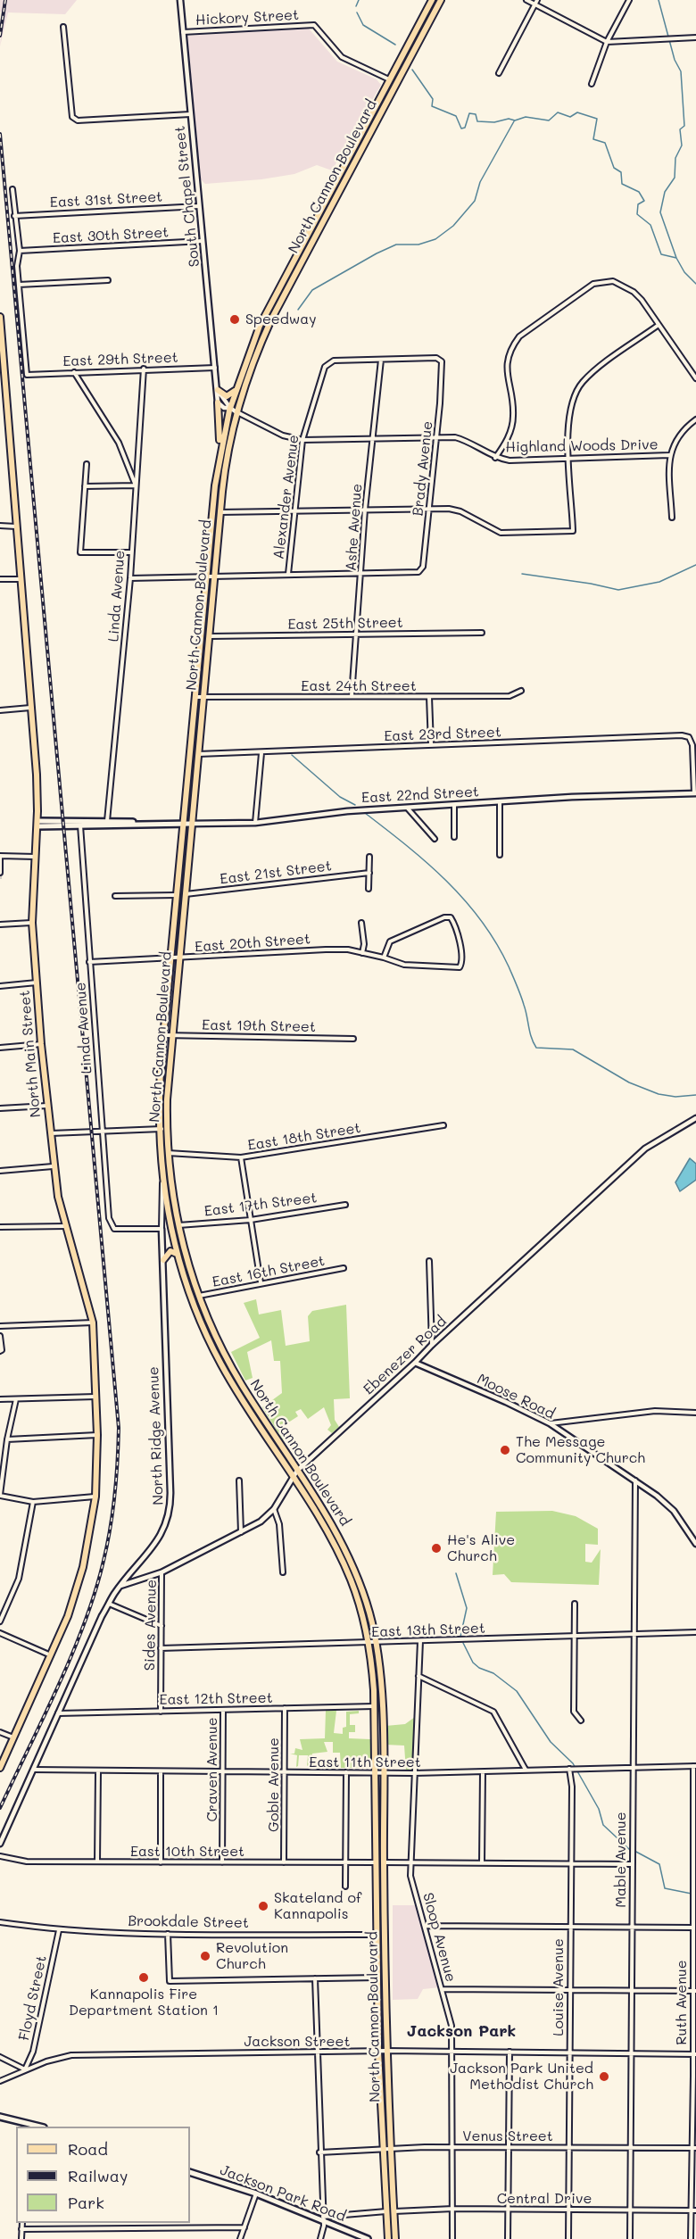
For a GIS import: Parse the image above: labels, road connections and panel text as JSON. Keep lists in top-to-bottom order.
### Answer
{
  "streets": {
    "main road": [
      "North Cannon Boulevard",
      "East 22nd Street",
      "North Main Street",
      "Jackson Park Road"
    ],
    "street": [
      "Hickory Street",
      "South Chapel Street",
      "East 31st Street",
      "East 30th Street",
      "East 29th Street",
      "Highland Woods Drive",
      "Brady Avenue",
      "Alexander Avenue",
      "Ashe Avenue",
      "Linda Avenue",
      "East 25th Street",
      "East 24th Street",
      "East 23rd Street",
      "East 21st Street",
      "East 20th Street",
      "East 19th Street",
      "East 18th Street",
      "East 17th Street",
      "East 16th Street",
      "Ebenezer Road",
      "Moose Road",
      "North Ridge Avenue",
      "Sides Avenue",
      "East 13th Street",
      "East 12th Street",
      "East 11th Street",
      "Craven Avenue",
      "Goble Avenue",
      "East 10th Street",
      "Mable Avenue",
      "Brookdale Street",
      "Sloop Avenue",
      "Louise Avenue",
      "Floyd Street",
      "Ruth Avenue",
      "Jackson Street",
      "Venus Street",
      "Central Drive"
    ]
  },
  "crossings": [
    ["Hickory Street", "North Cannon Boulevard"],
    ["Hickory Street", "South Chapel Street"],
    ["North Cannon Boulevard", "South Chapel Street"],
    ["North Cannon Boulevard", "Highland Woods Drive"],
    ["North Cannon Boulevard", "East 25th Street"],
    ["North Cannon Boulevard", "East 24th Street"],
    ["North Cannon Boulevard", "East 23rd Street"],
    ["North Cannon Boulevard", "East 22nd Street"],
    ["North Cannon Boulevard", "East 21st Street"],
    ["North Cannon Boulevard", "East 20th Street"],
    ["North Cannon Boulevard", "East 19th Street"],
    ["North Cannon Boulevard", "East 18th Street"],
    ["North Cannon Boulevard", "East 17th Street"],
    ["North Cannon Boulevard", "East 16th Street"],
    ["North Cannon Boulevard", "Ebenezer Road"],
    ["North Cannon Boulevard", "North Ridge Avenue"],
    ["North Cannon Boulevard", "East 13th Street"],
    ["North Cannon Boulevard", "East 12th Street"],
    ["North Cannon Boulevard", "East 11th Street"],
    ["North Cannon Boulevard", "East 10th Street"],
    ["North Cannon Boulevard", "Brookdale Street"],
    ["North Cannon Boulevard", "Jackson Street"],
    ["North Cannon Boulevard", "Venus Street"],
    ["North Cannon Boulevard", "Central Drive"],
    ["South Chapel Street", "East 31st Street"],
    ["South Chapel Street", "East 30th Street"],
    ["South Chapel Street", "East 29th Street"],
    ["South Chapel Street", "Highland Woods Drive"],
    ["East 29th Street", "Linda Avenue"],
    ["Highland Woods Drive", "Brady Avenue"],
    ["Highland Woods Drive", "Alexander Avenue"],
    ["Highland Woods Drive", "Ashe Avenue"],
    ["Brady Avenue", "Alexander Avenue"],
    ["Brady Avenue", "Ashe Avenue"],
    ["Alexander Avenue", "Ashe Avenue"],
    ["Ashe Avenue", "East 25th Street"],
    ["Ashe Avenue", "East 24th Street"],
    ["Linda Avenue", "East 22nd Street"],
    ["Linda Avenue", "East 20th Street"],
    ["Linda Avenue", "North Ridge Avenue"],
    ["East 23rd Street", "East 22nd Street"],
    ["East 22nd Street", "North Main Street"],
    ["Ebenezer Road", "Moose Road"],
    ["Ebenezer Road", "North Ridge Avenue"],
    ["Ebenezer Road", "Sides Avenue"],
    ["Moose Road", "Mable Avenue"],
    ["North Ridge Avenue", "East 12th Street"],
    ["North Ridge Avenue", "East 11th Street"],
    ["Sides Avenue", "East 13th Street"],
    ["Sides Avenue", "East 12th Street"],
    ["East 13th Street", "Mable Avenue"],
    ["East 13th Street", "Sloop Avenue"],
    ["East 12th Street", "Craven Avenue"],
    ["East 12th Street", "Goble Avenue"],
    ["East 11th Street", "Craven Avenue"],
    ["East 11th Street", "Goble Avenue"],
    ["East 11th Street", "Mable Avenue"],
    ["East 11th Street", "Sloop Avenue"],
    ["East 11th Street", "Louise Avenue"],
    ["East 11th Street", "Ruth Avenue"],
    ["Craven Avenue", "East 10th Street"],
    ["Goble Avenue", "East 10th Street"],
    ["Mable Avenue", "Jackson Street"],
    ["Mable Avenue", "Venus Street"],
    ["Mable Avenue", "Central Drive"],
    ["Brookdale Street", "Floyd Street"],
    ["Sloop Avenue", "Jackson Street"],
    ["Sloop Avenue", "Venus Street"],
    ["Sloop Avenue", "Central Drive"],
    ["Louise Avenue", "Jackson Street"],
    ["Louise Avenue", "Venus Street"],
    ["Louise Avenue", "Central Drive"],
    ["Floyd Street", "Jackson Street"],
    ["Ruth Avenue", "Jackson Street"],
    ["Ruth Avenue", "Venus Street"],
    ["Ruth Avenue", "Central Drive"],
    ["Jackson Park Road", "Central Drive"]
  ],
  "districts": ["Jackson Park"],
  "places": [
    "Speedway",
    "The Message Community Church",
    "He's Alive Church",
    "Skateland of Kannapolis",
    "Revolution Church",
    "Kannapolis Fire Department Station 1",
    "Jackson Park United Methodist Church"
  ],
  "legend": ["Road", "Railway", "Park"]
}
